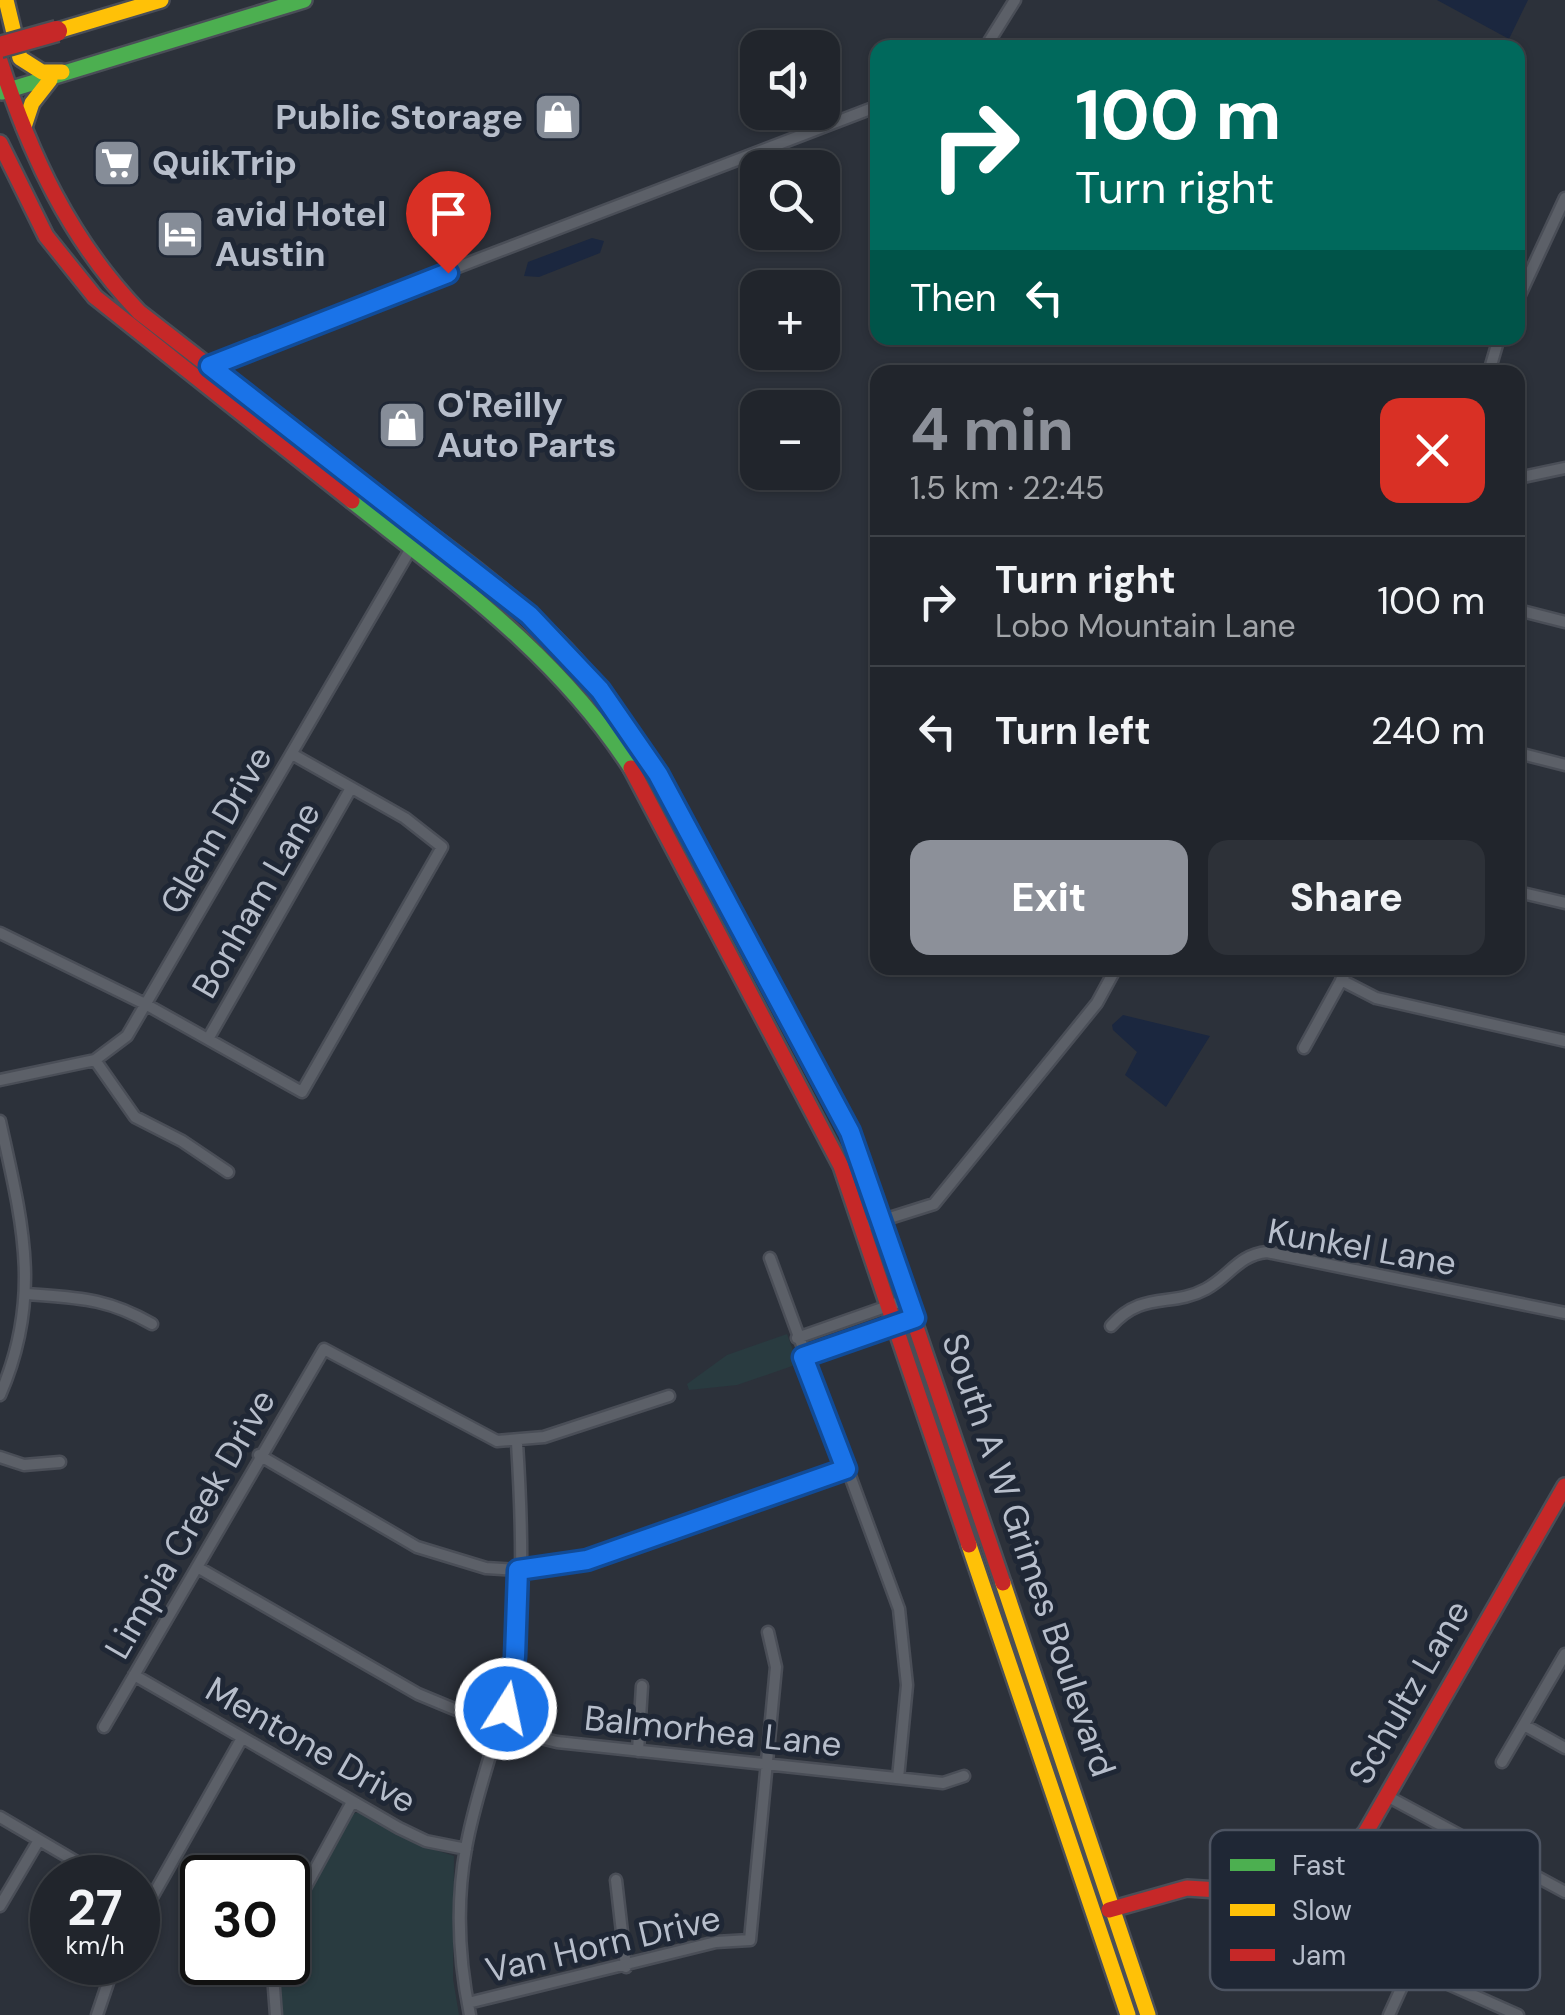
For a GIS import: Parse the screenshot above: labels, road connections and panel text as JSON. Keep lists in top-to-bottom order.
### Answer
{
  "streets": {
    "main road": ["South A W Grimes Boulevard", "Schultz Lane"],
    "street": [
      "Glenn Drive",
      "Bonham Lane",
      "Kunkel Lane",
      "Limpia Creek Drive",
      "Balmorhea Lane",
      "Mentone Drive",
      "Van Horn Drive"
    ]
  },
  "crossings": [
    ["Glenn Drive", "South A W Grimes Boulevard"],
    ["Limpia Creek Drive", "Balmorhea Lane"],
    ["Limpia Creek Drive", "Mentone Drive"],
    ["South A W Grimes Boulevard", "Schultz Lane"],
    ["Balmorhea Lane", "Van Horn Drive"]
  ],
  "places": {
    "shop": ["Public Storage", "O'Reilly Auto Parts"],
    "supermarket": ["QuikTrip"],
    "hotel": ["avid Hotel Austin"]
  },
  "legend": ["Fast", "Slow", "Jam"],
  "page": {
    "map_buttons": ["+", "−"],
    "turn": ["100 m", "Turn right"],
    "then": "Then",
    "heading": ["4 min", "1.5 km · 22:45"],
    "list": [
      {
        "name": "Turn right",
        "note": "Lobo Mountain Lane",
        "value": "100 m"
      },
      {
        "name": "Turn left",
        "value": "240 m"
      }
    ],
    "buttons": ["Exit", "Share"],
    "speed": "27 km/h",
    "limit": "30"
  }
}
